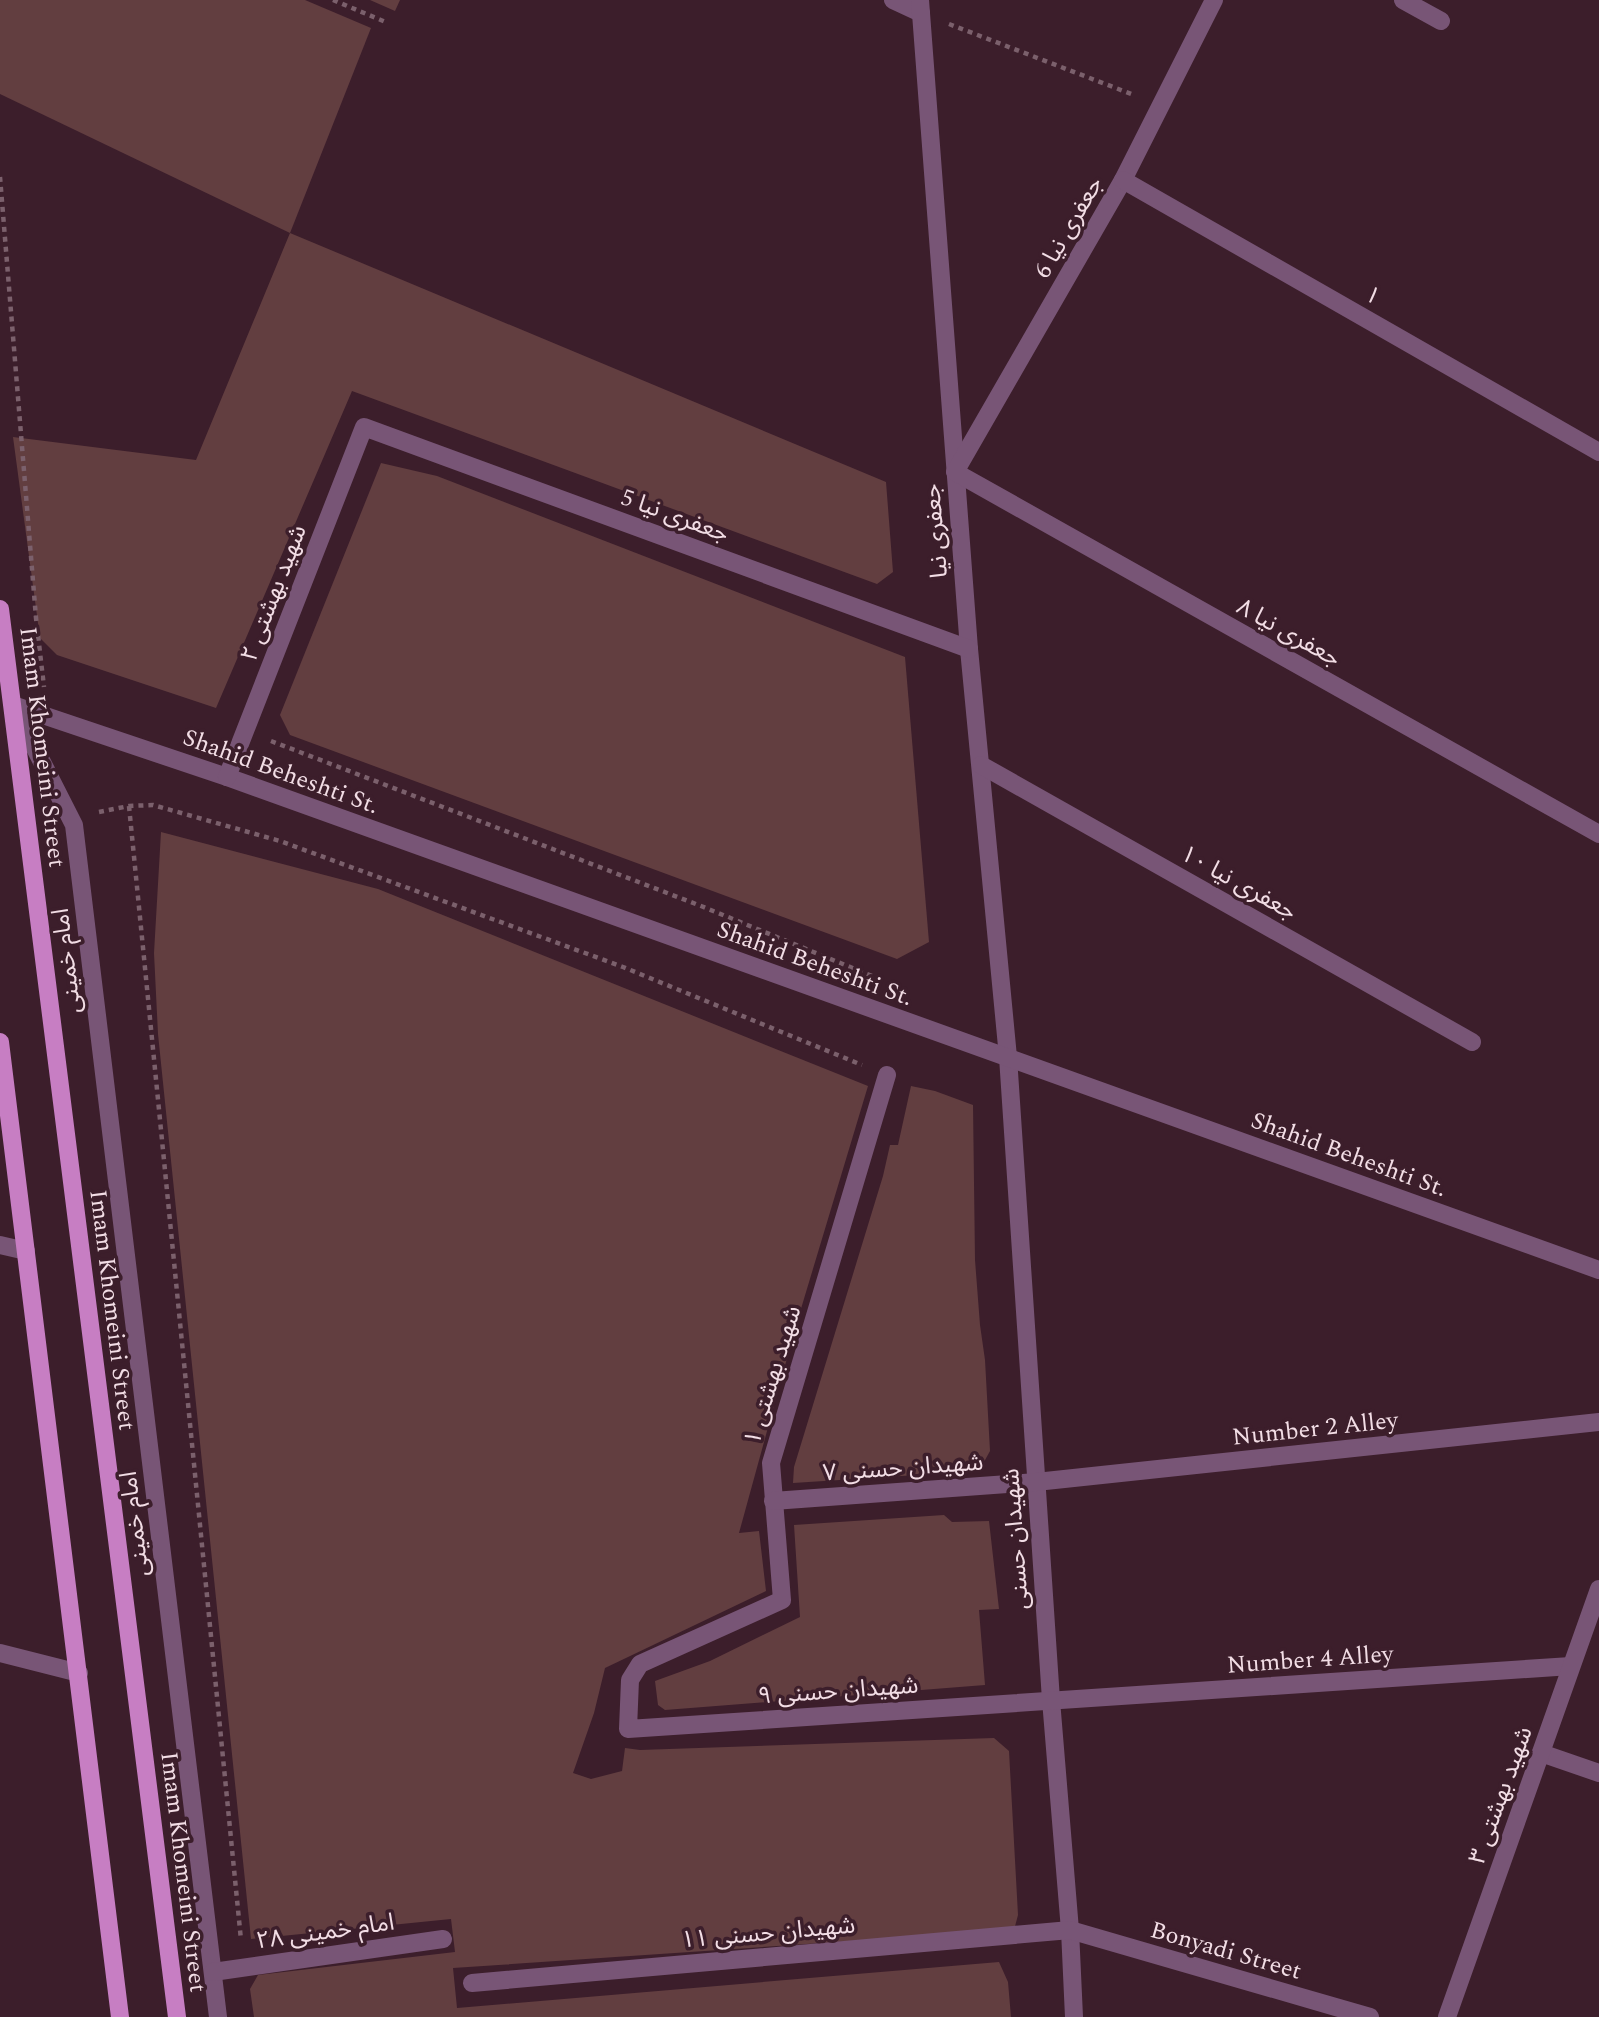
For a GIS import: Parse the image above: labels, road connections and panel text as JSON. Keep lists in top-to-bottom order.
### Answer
{
  "streets": {
    "main road": ["Imam Khomeini Street"],
    "street": [
      "جعفری نیا 6",
      "۱",
      "جعفری نیا 5",
      "جعفری نیا",
      "شهید بهشتی ۲",
      "جعفری نیا ۸",
      "Shahid Beheshti St.",
      "جعفری نیا ۱۰",
      "امام خمینی",
      "شهید بهشتی ۱",
      "Number 2 Alley",
      "شهیدان حسنی ۷",
      "شهیدان حسنی",
      "Number 4 Alley",
      "شهیدان حسنی ۹",
      "شهید بهشتی ۳",
      "امام خمینی ۲۸",
      "شهیدان حسنی ۱۱",
      "Bonyadi Street"
    ]
  },
  "crossings": [
    ["جعفری نیا 6", "۱"],
    ["جعفری نیا 6", "جعفری نیا"],
    ["جعفری نیا 6", "جعفری نیا ۸"],
    ["جعفری نیا 5", "جعفری نیا"],
    ["جعفری نیا 5", "شهید بهشتی ۲"],
    ["جعفری نیا", "جعفری نیا ۸"],
    ["جعفری نیا", "Shahid Beheshti St."],
    ["جعفری نیا", "جعفری نیا ۱۰"],
    ["جعفری نیا", "شهیدان حسنی"],
    ["شهید بهشتی ۲", "Shahid Beheshti St."],
    ["Imam Khomeini Street", "Shahid Beheshti St."],
    ["Imam Khomeini Street", "امام خمینی"],
    ["Shahid Beheshti St.", "امام خمینی"],
    ["Shahid Beheshti St.", "شهیدان حسنی"],
    ["امام خمینی", "امام خمینی ۲۸"],
    ["شهید بهشتی ۱", "شهیدان حسنی ۷"],
    ["شهید بهشتی ۱", "شهیدان حسنی ۹"],
    ["Number 2 Alley", "شهیدان حسنی ۷"],
    ["Number 2 Alley", "شهیدان حسنی"],
    ["شهیدان حسنی ۷", "شهیدان حسنی"],
    ["شهیدان حسنی", "Number 4 Alley"],
    ["شهیدان حسنی", "شهیدان حسنی ۹"],
    ["شهیدان حسنی", "شهیدان حسنی ۱۱"],
    ["شهیدان حسنی", "Bonyadi Street"],
    ["Number 4 Alley", "شهیدان حسنی ۹"],
    ["Number 4 Alley", "شهید بهشتی ۳"],
    ["شهیدان حسنی ۱۱", "Bonyadi Street"]
  ]
}
